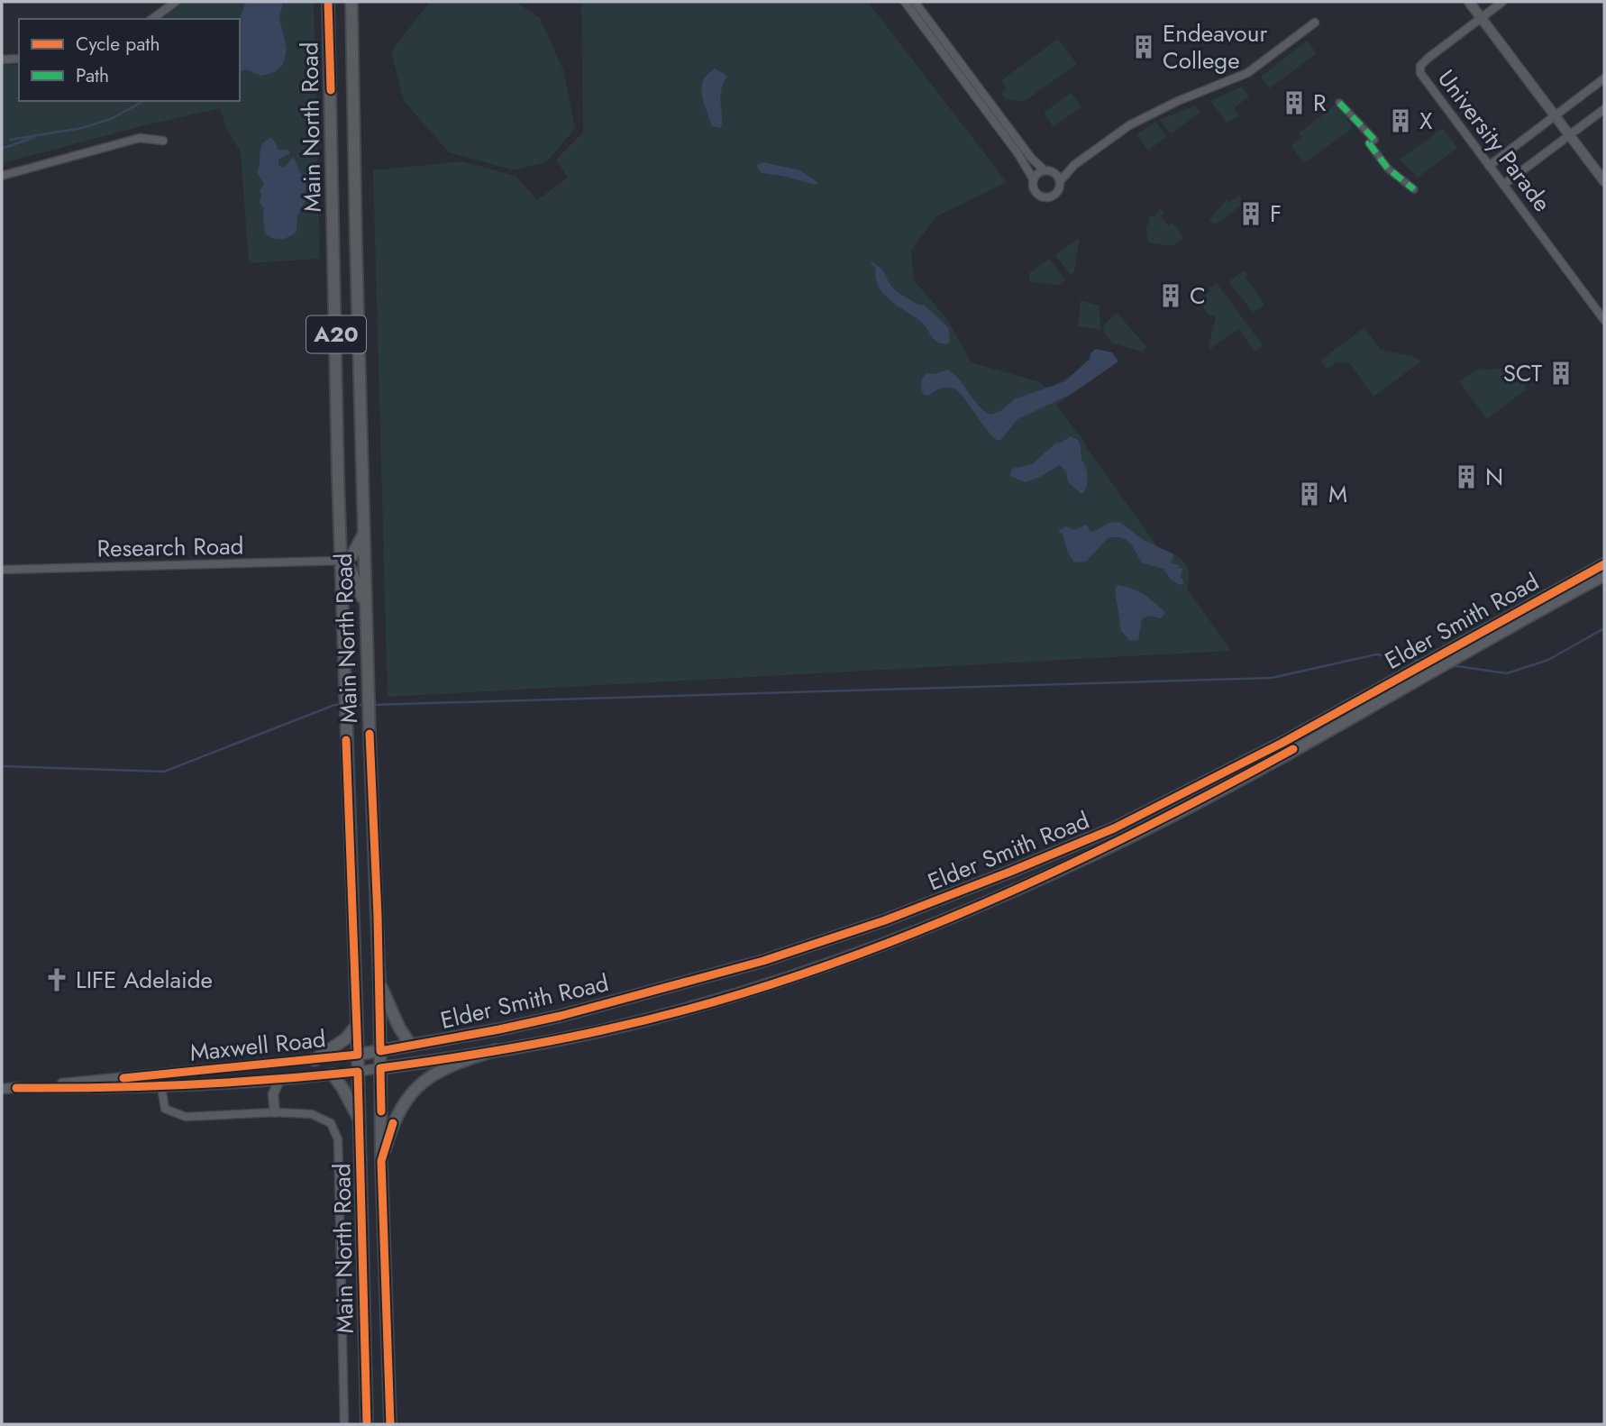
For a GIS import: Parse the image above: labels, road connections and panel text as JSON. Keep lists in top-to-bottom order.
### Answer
{
  "streets": {
    "highway": ["Main North Road", "A20"],
    "main road": ["Elder Smith Road"],
    "street": ["University Parade", "Research Road", "Maxwell Road"]
  },
  "crossings": [
    ["Main North Road", "Research Road"],
    ["Main North Road", "Elder Smith Road"],
    ["Main North Road", "Maxwell Road"],
    ["Elder Smith Road", "Maxwell Road"]
  ],
  "places": {
    "building": [
      "Endeavour College",
      "R",
      "X",
      "F",
      "C",
      "SCT",
      "N",
      "M"
    ],
    "church": ["LIFE Adelaide"]
  },
  "legend": ["Cycle path", "Path"]
}
